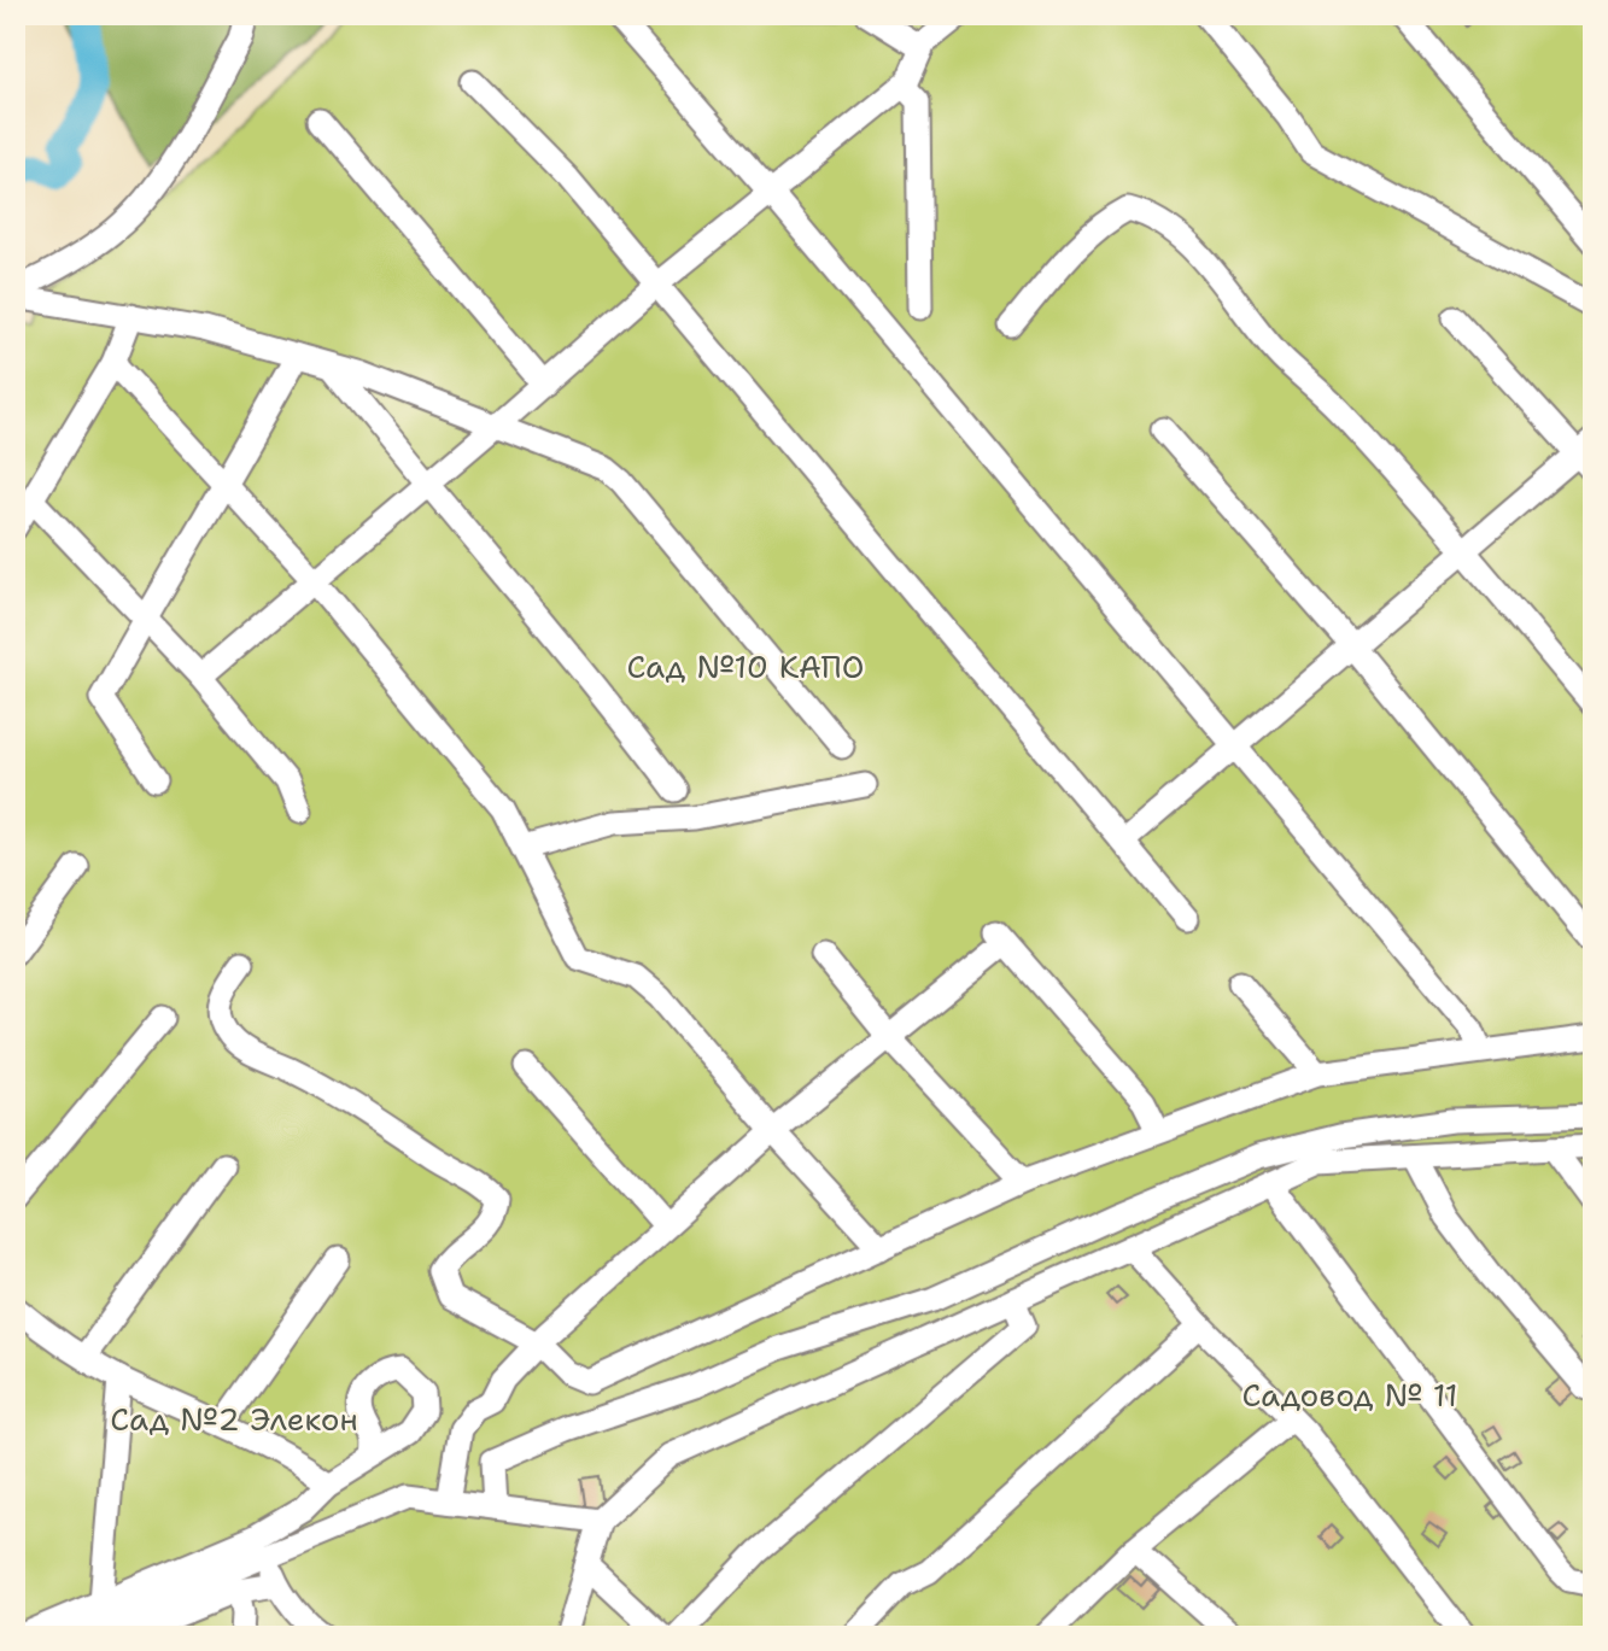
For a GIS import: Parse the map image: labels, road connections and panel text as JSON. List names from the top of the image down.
{
  "parks": ["Сад №10 КАПО", "Садовод № 11", "Сад №2 Элекон"]
}
